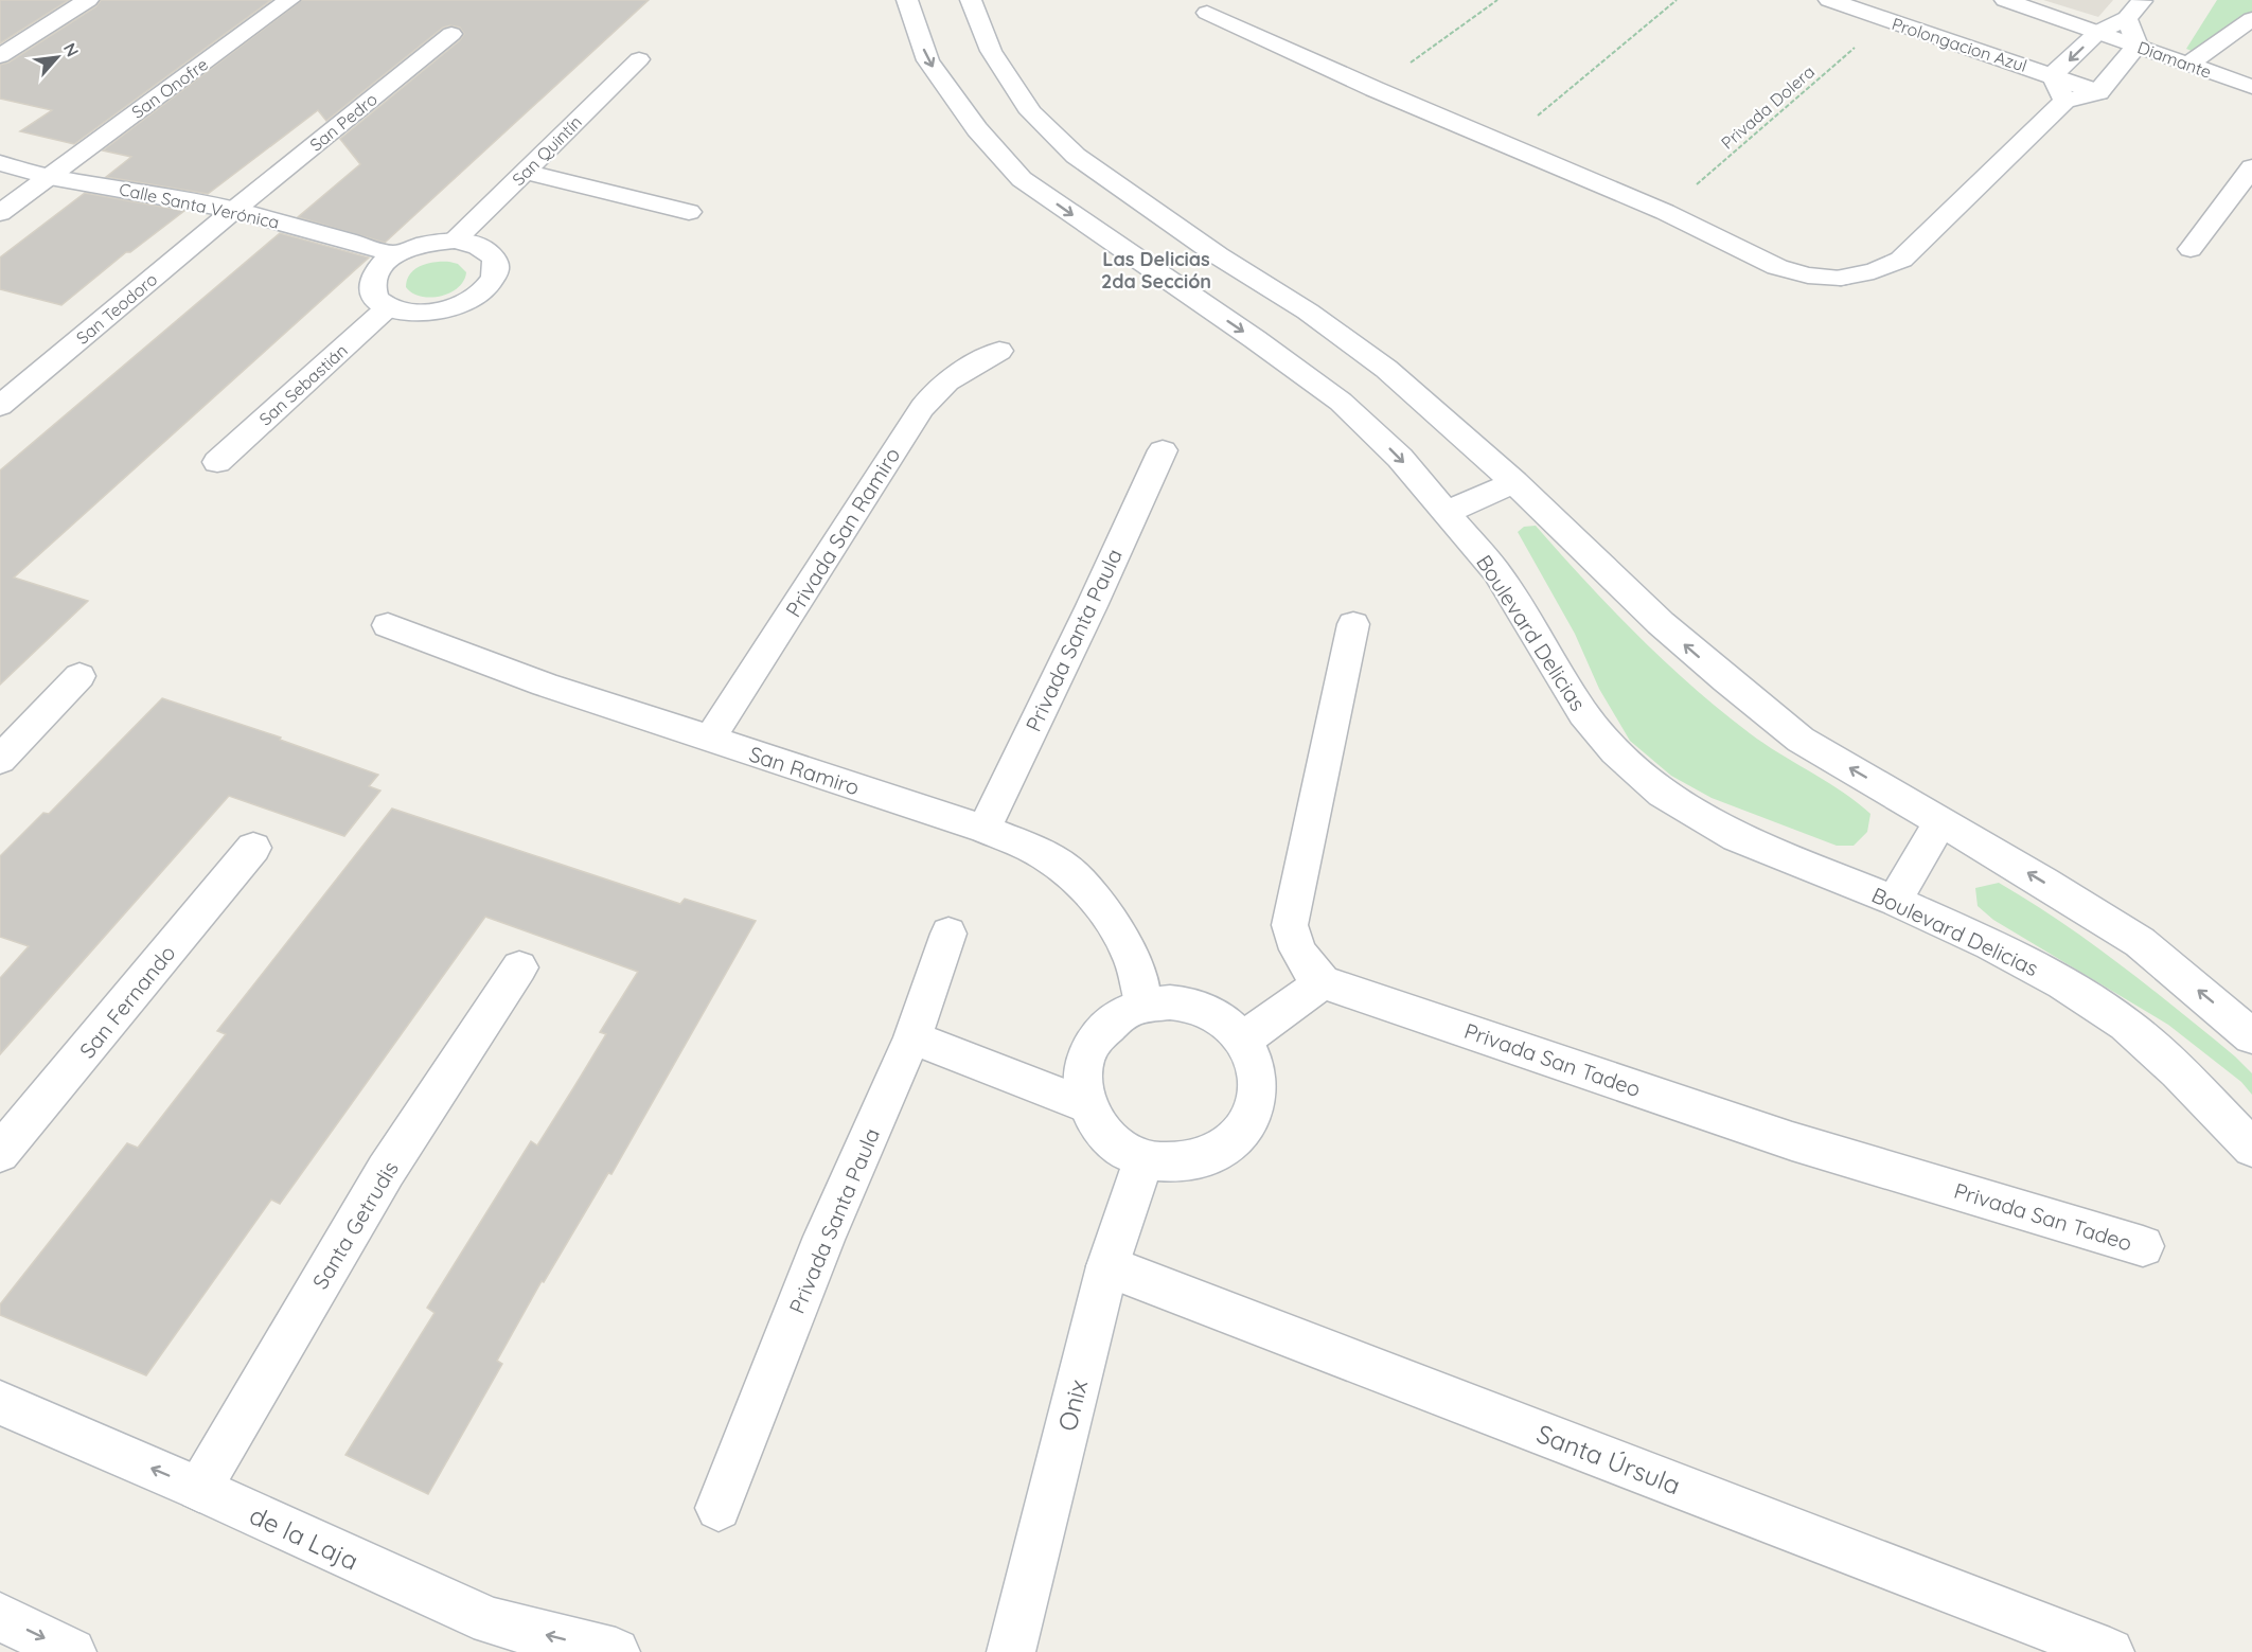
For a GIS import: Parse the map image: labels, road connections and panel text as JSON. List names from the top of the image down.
{
  "streets": {
    "street": [
      "Prolongacion Azul",
      "Diamante",
      "San Onofre",
      "San Pedro",
      "San Quintín",
      "Calle Santa Verónica",
      "San Teodoro",
      "San Sebastián",
      "Privada San Ramiro",
      "Boulevard Delicias",
      "Privada Santa Paula",
      "San Ramiro",
      "San Fernando",
      "Privada San Tadeo",
      "Santa Getrudis",
      "Onix",
      "Santa Úrsula",
      "de la Laja"
    ],
    "path": ["Privada Dolera"]
  },
  "crossings": [
    ["Prolongacion Azul", "Privada Dolera"],
    ["San Onofre", "Calle Santa Verónica"],
    ["San Pedro", "Calle Santa Verónica"],
    ["San Pedro", "San Teodoro"],
    ["San Quintín", "Calle Santa Verónica"],
    ["San Quintín", "San Sebastián"],
    ["Calle Santa Verónica", "San Teodoro"],
    ["Calle Santa Verónica", "San Sebastián"],
    ["Privada San Ramiro", "San Ramiro"],
    ["Privada Santa Paula", "San Ramiro"],
    ["San Ramiro", "Onix"],
    ["Santa Getrudis", "de la Laja"],
    ["Onix", "Santa Úrsula"]
  ],
  "one_way": ["de la Laja"],
  "districts": ["Las Delicias 2da Sección"],
  "north": "top right"
}
